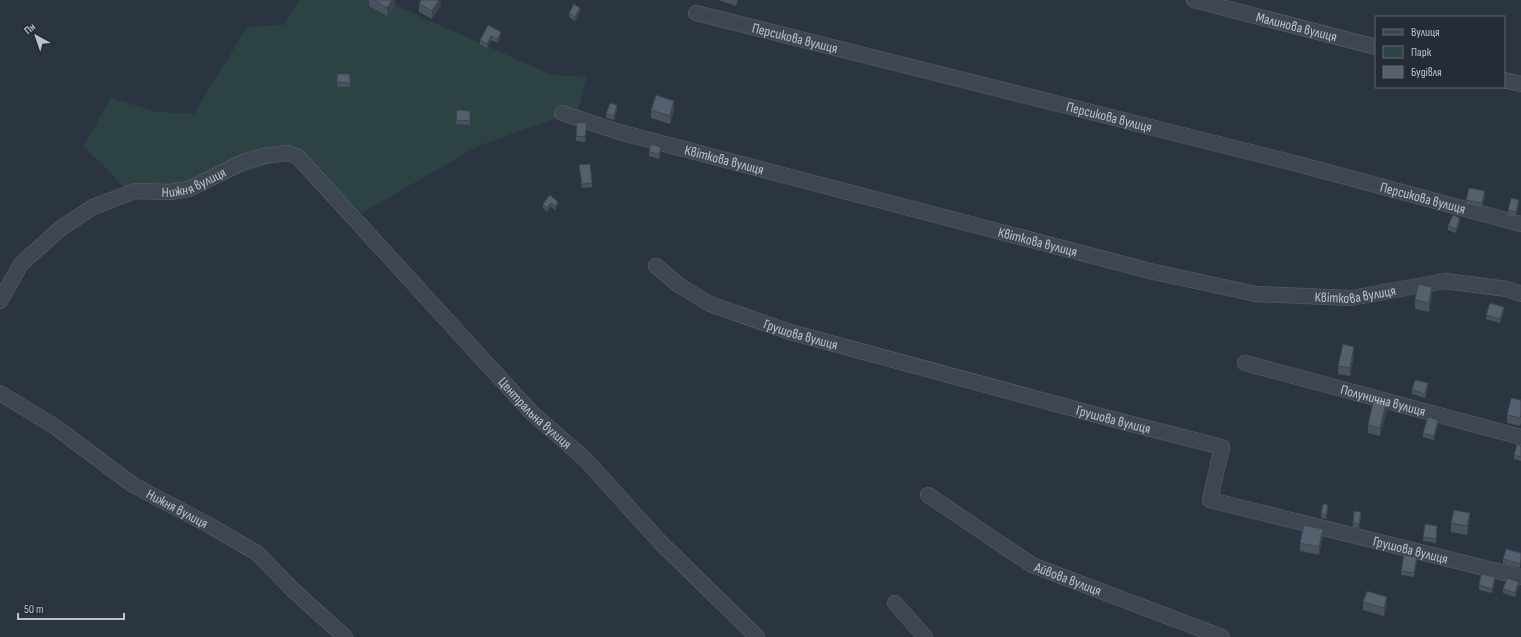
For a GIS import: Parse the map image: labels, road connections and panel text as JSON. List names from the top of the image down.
{
  "streets": {
    "street": [
      "Малинова вулиця",
      "Персикова вулиця",
      "Квіткова вулиця",
      "Нижня вулиця",
      "Грушова вулиця",
      "Полунична вулиця",
      "Центральна вулиця",
      "Айвова вулиця"
    ]
  },
  "crossings": [
    ["Нижня вулиця", "Центральна вулиця"]
  ],
  "legend": ["Вулиця", "Парк", "Будівля"],
  "scale_bar": "50 m",
  "north": "top left"
}
